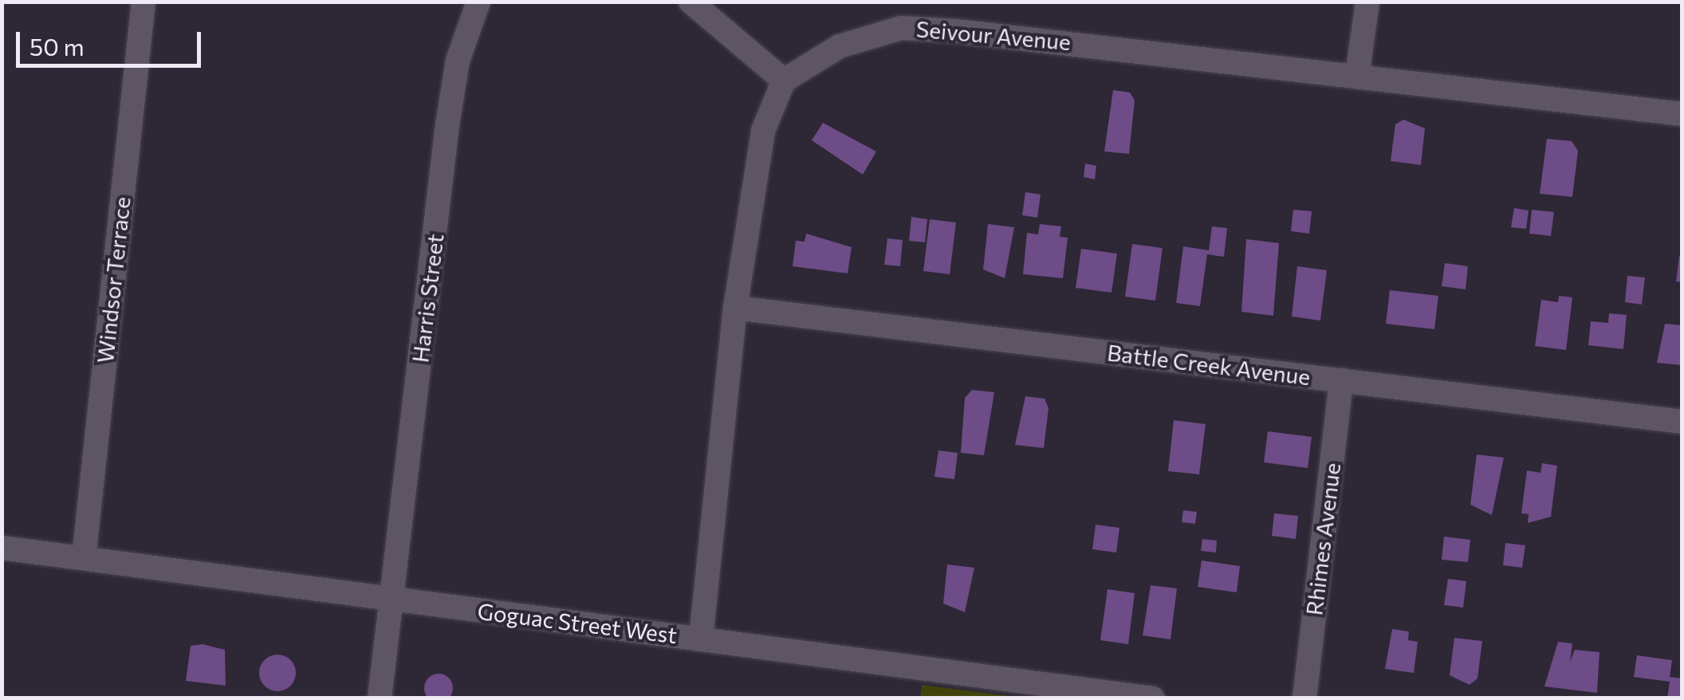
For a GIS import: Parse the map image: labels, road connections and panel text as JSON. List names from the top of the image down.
{
  "streets": {
    "street": [
      "Seivour Avenue",
      "Windsor Terrace",
      "Harris Street",
      "Battle Creek Avenue",
      "Rhimes Avenue",
      "Goguac Street West"
    ]
  },
  "crossings": [
    ["Windsor Terrace", "Goguac Street West"],
    ["Harris Street", "Goguac Street West"],
    ["Battle Creek Avenue", "Rhimes Avenue"]
  ],
  "scale_bar": "50 m"
}
